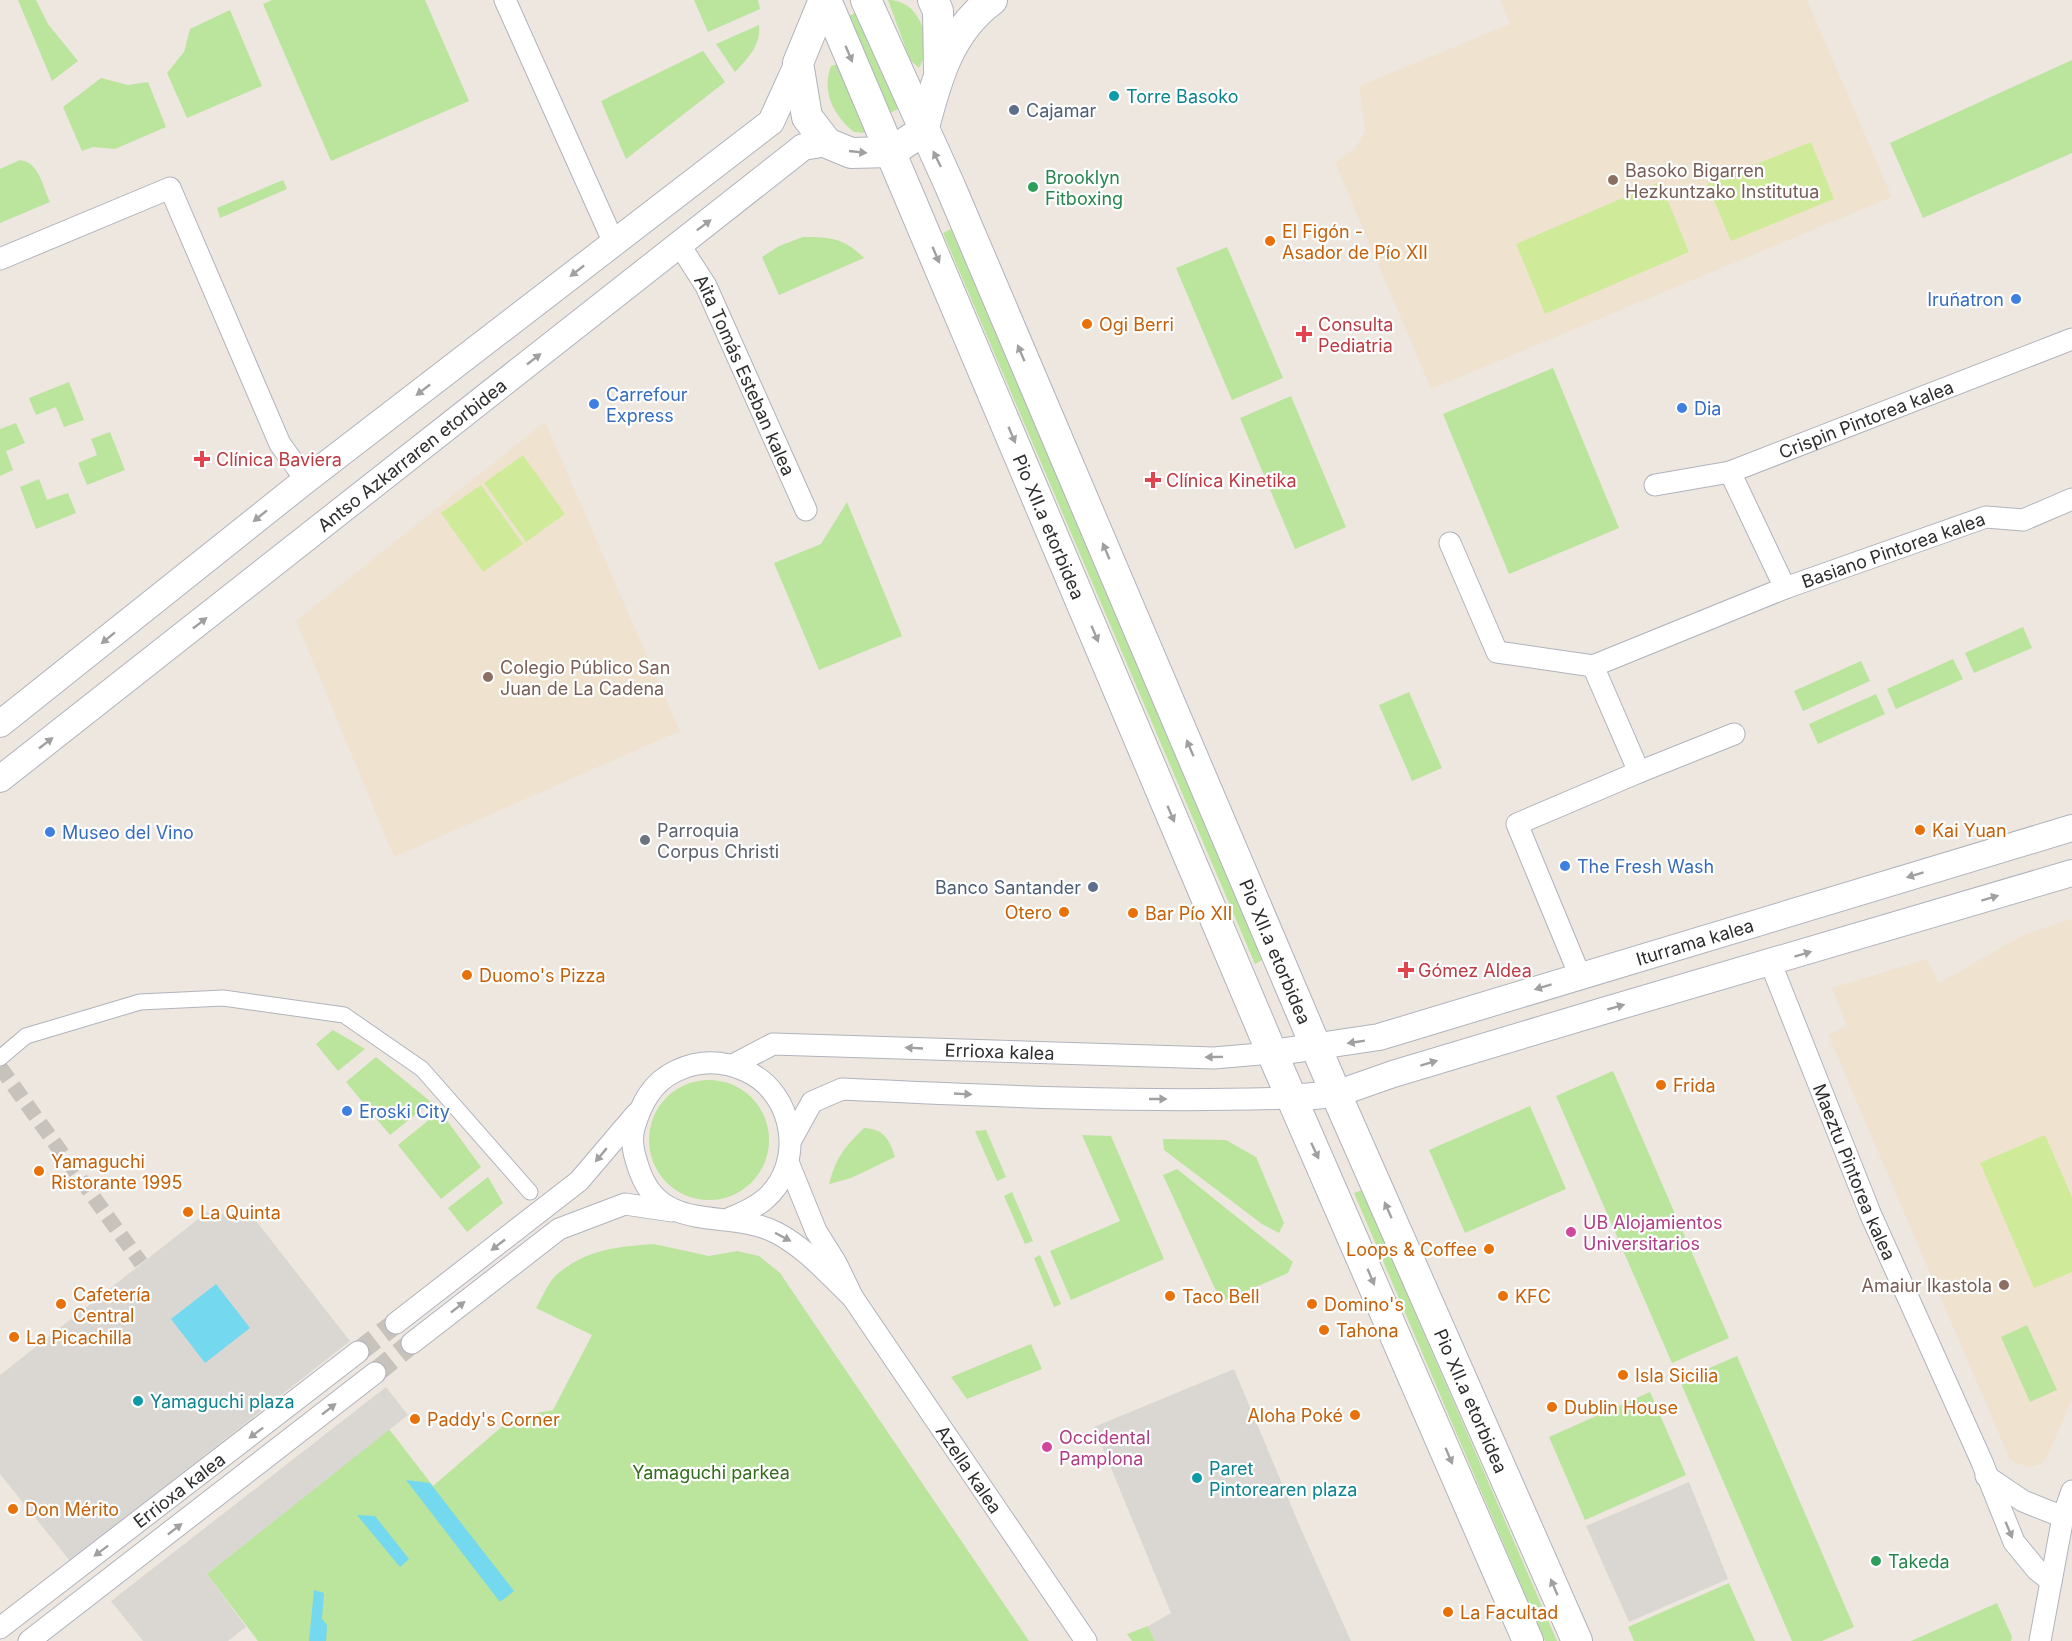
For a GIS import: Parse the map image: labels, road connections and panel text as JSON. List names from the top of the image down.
{
  "streets": {
    "main road": ["Pio XII.a etorbidea"],
    "street": [
      "Aita Tomás Esteban kalea",
      "Crispin Pintorea kalea",
      "Antso Azkarraren etorbidea",
      "Basiano Pintorea kalea",
      "Iturrama kalea",
      "Errioxa kalea",
      "Maeztu Pintorea kalea",
      "Azella kalea"
    ]
  },
  "crossings": [
    ["Aita Tomás Esteban kalea", "Antso Azkarraren etorbidea"],
    ["Crispin Pintorea kalea", "Basiano Pintorea kalea"],
    ["Pio XII.a etorbidea", "Iturrama kalea"],
    ["Pio XII.a etorbidea", "Errioxa kalea"],
    ["Errioxa kalea", "Azella kalea"]
  ],
  "parks": ["Yamaguchi parkea"],
  "places": {
    "other": [
      "Torre Basoko",
      "Cajamar",
      "Basoko Bigarren Hezkuntzako Institutua",
      "Brooklyn Fitboxing",
      "El Figón - Asador de Pío XII",
      "Iruñatron",
      "Ogi Berri",
      "Carrefour Express",
      "Dia",
      "Colegio Público San Juan de La Cadena",
      "Kai Yuan",
      "Museo del Vino",
      "Parroquia Corpus Christi",
      "The Fresh Wash",
      "Banco Santander",
      "Otero",
      "Bar Pío XII",
      "Duomo's Pizza",
      "Frida",
      "Eroski City",
      "Yamaguchi Ristorante 1995",
      "La Quinta",
      "UB Alojamientos Universitarios",
      "Loops & Coffee",
      "Amaiur Ikastola",
      "Taco Bell",
      "KFC",
      "Cafetería Central",
      "Domino's",
      "Tahona",
      "La Picachilla",
      "Isla Sicilia",
      "Yamaguchi plaza",
      "Dublin House",
      "Aloha Poké",
      "Paddy's Corner",
      "Occidental Pamplona",
      "Paret Pintorearen plaza",
      "Don Mérito",
      "Takeda",
      "La Facultad"
    ],
    "health": [
      "Consulta Pediatria",
      "Clínica Baviera",
      "Clínica Kinetika",
      "Gómez Aldea"
    ]
  }
}
